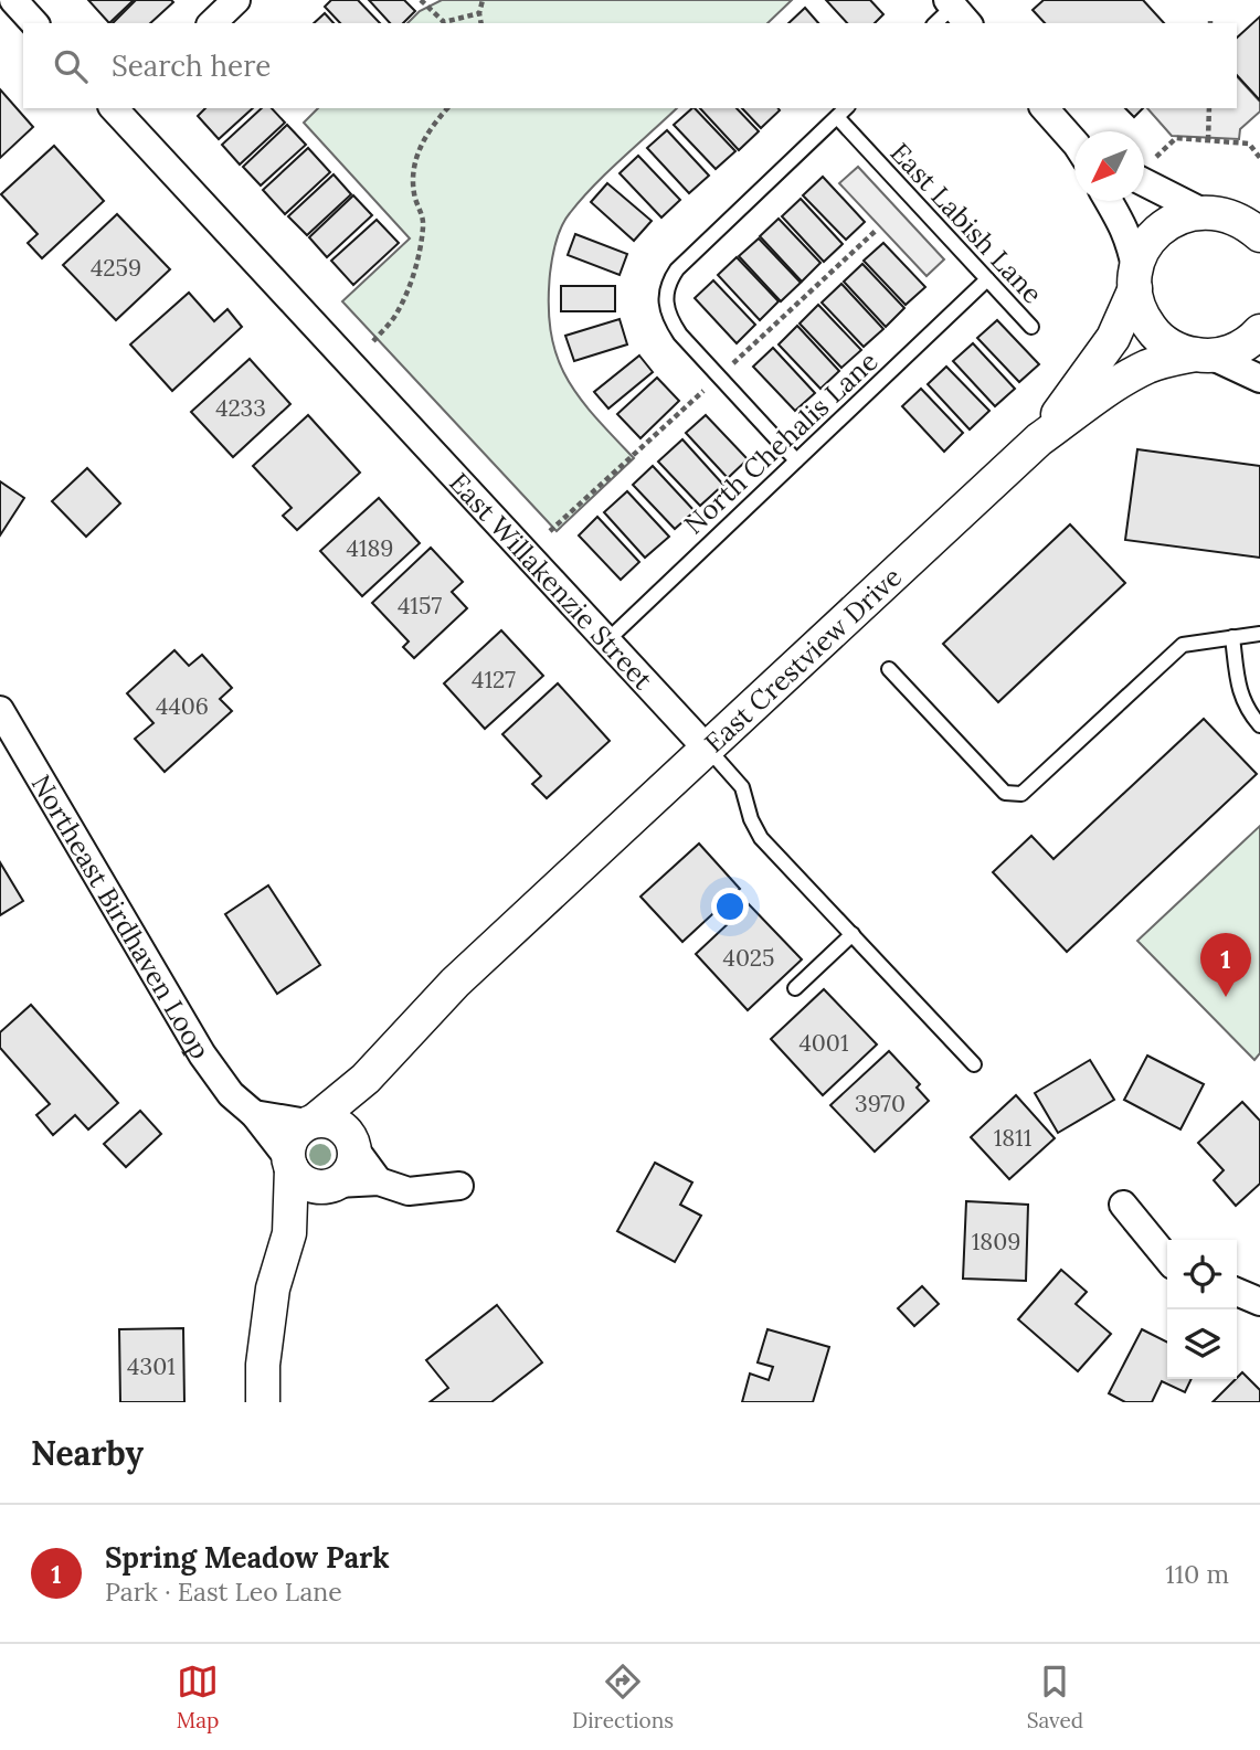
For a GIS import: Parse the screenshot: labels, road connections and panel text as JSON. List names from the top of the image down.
{
  "streets": {
    "street": ["East Willakenzie Street", "East Crestview Drive", "Northeast Birdhaven Loop"],
    "lane": ["East Labish Lane", "North Chehalis Lane"]
  },
  "crossings": [
    ["East Labish Lane", "North Chehalis Lane"],
    ["North Chehalis Lane", "East Willakenzie Street"],
    ["East Willakenzie Street", "East Crestview Drive"],
    ["East Crestview Drive", "Northeast Birdhaven Loop"]
  ],
  "house_numbers": [
    "4259",
    "4233",
    "4189",
    "4157",
    "4127",
    "4406",
    "4025",
    "4001",
    "3970",
    "1811",
    "1809",
    "4301"
  ],
  "north": "bottom left",
  "page": {
    "search": "Search here",
    "pins": "1",
    "heading": "Nearby",
    "list": [
      {
        "mark": "1",
        "name": "Spring Meadow Park",
        "note": "Park · East Leo Lane",
        "value": "110 m"
      }
    ],
    "nav": ["Map", "Directions", "Saved"]
  }
}
